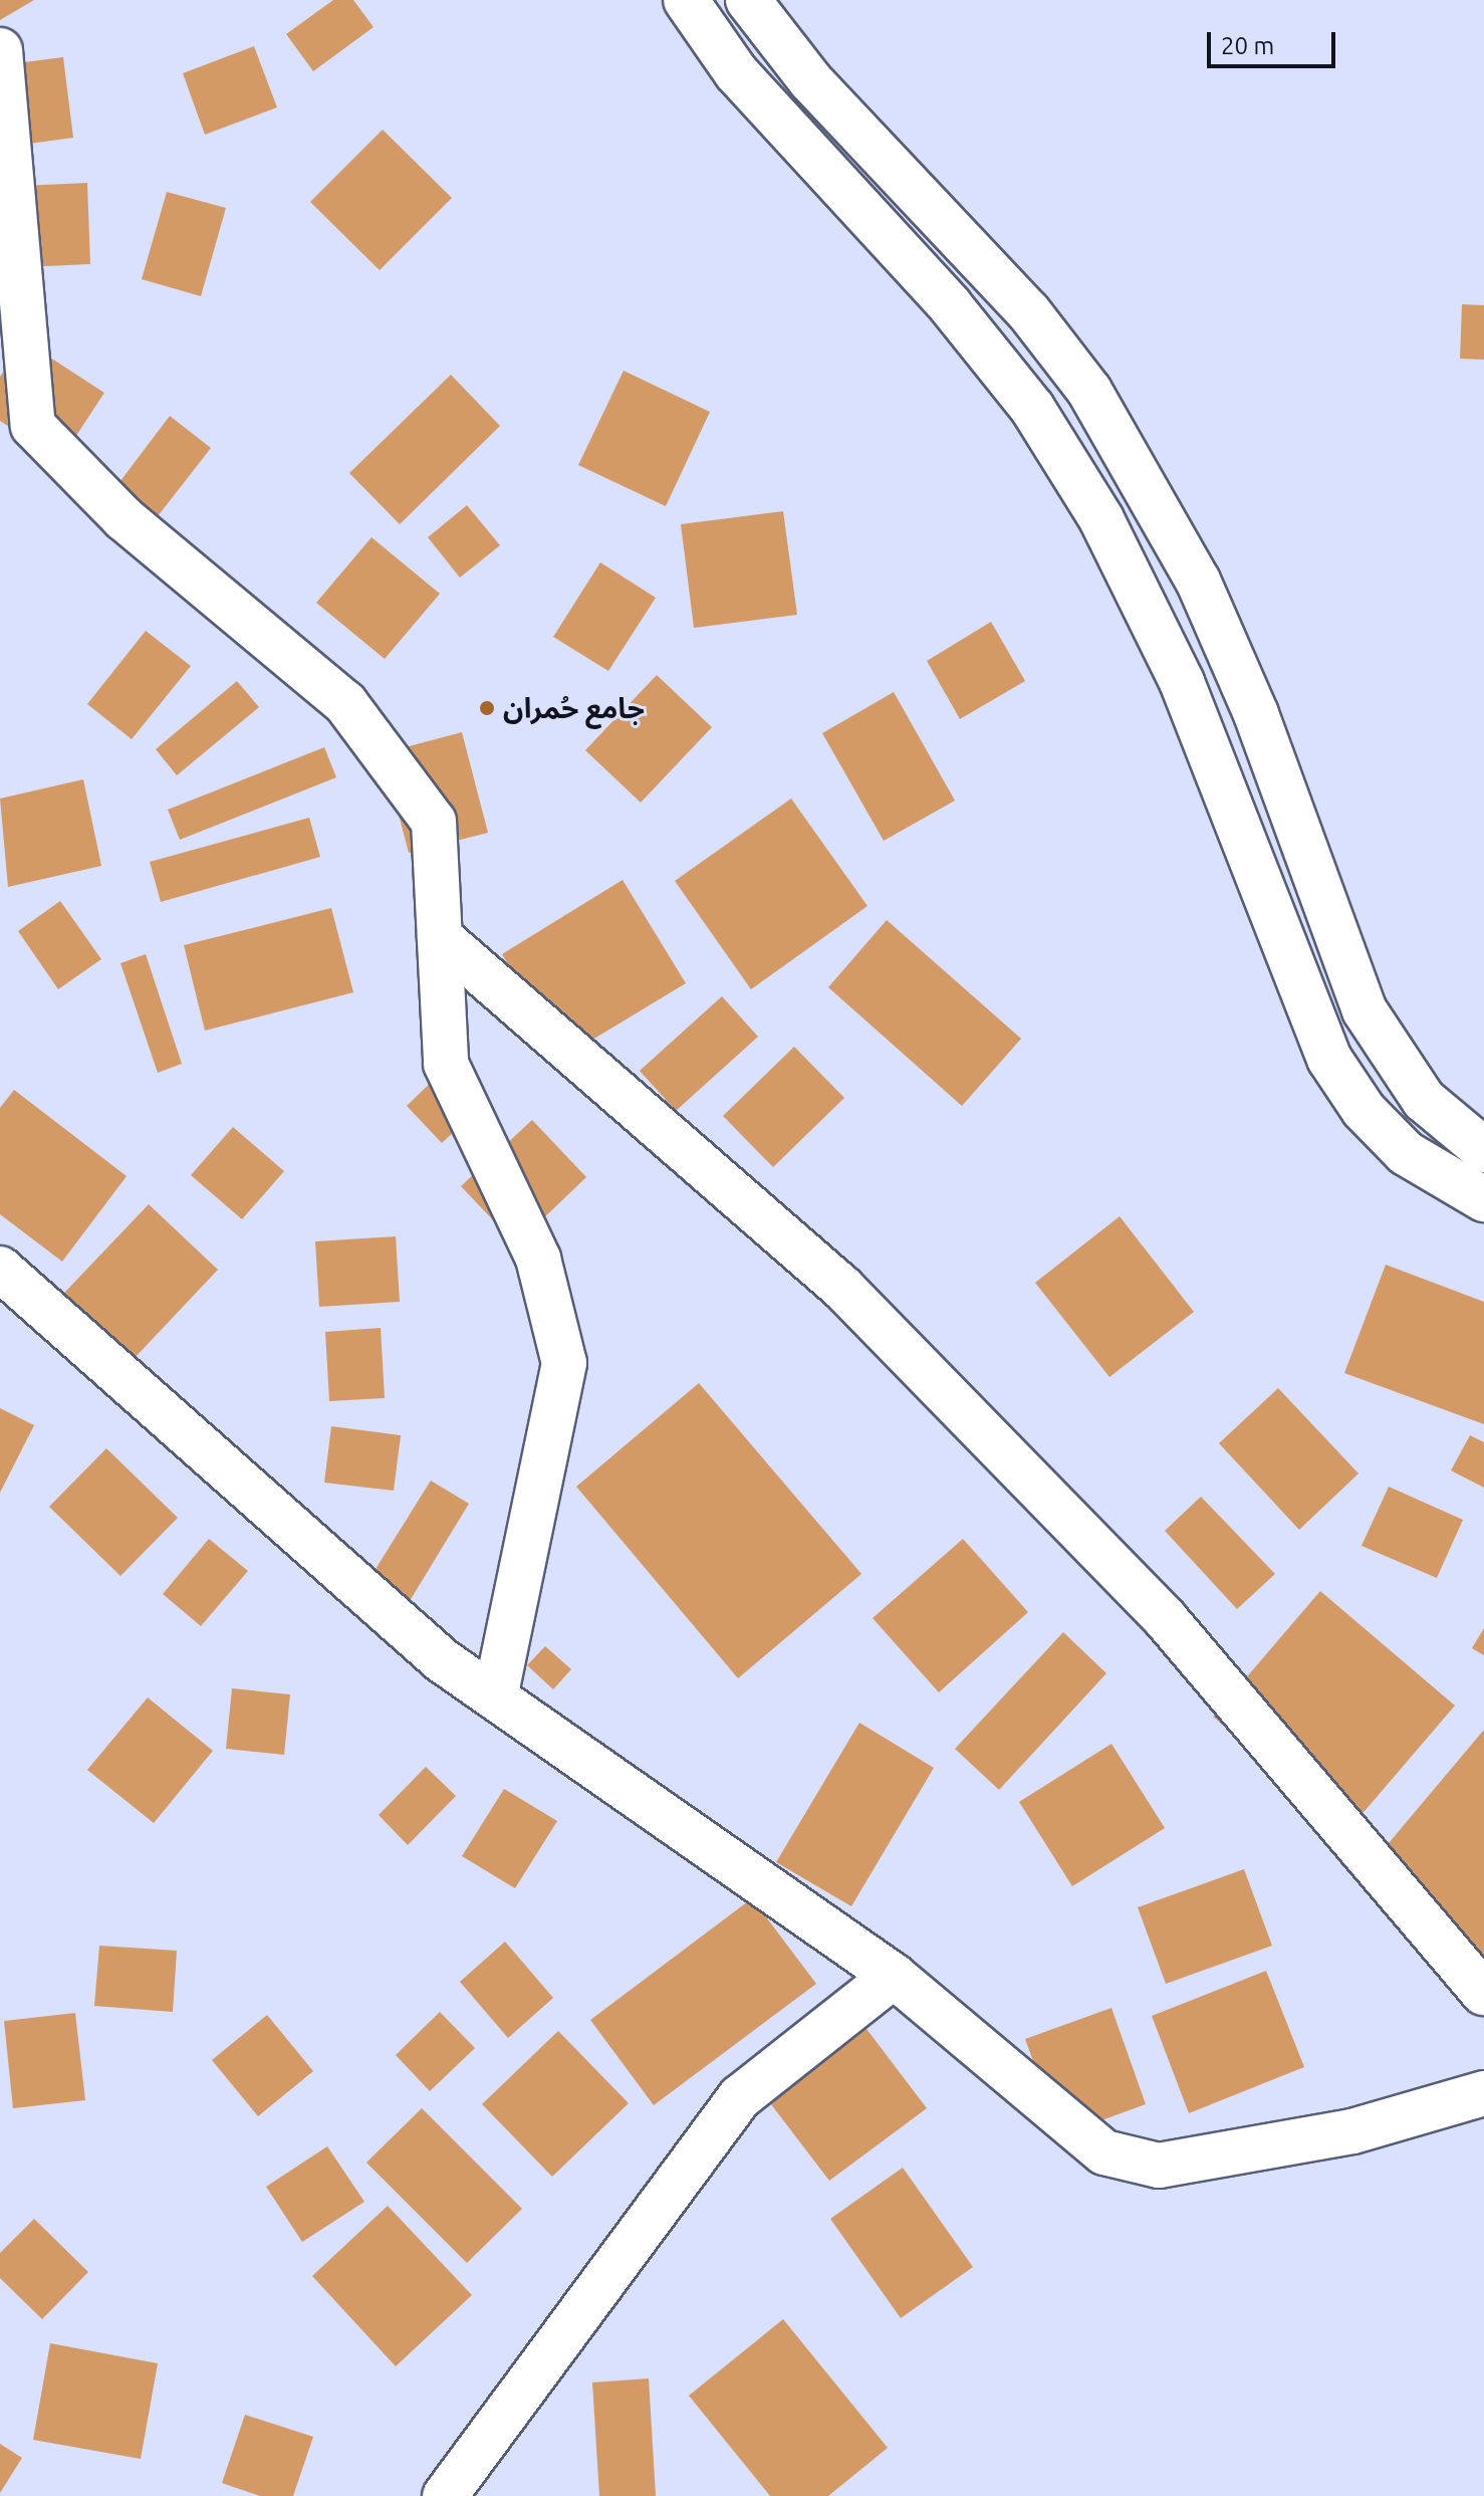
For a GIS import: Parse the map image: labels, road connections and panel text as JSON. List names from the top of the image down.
{
  "places": ["جامع حُمران"],
  "scale_bar": "20 m"
}
